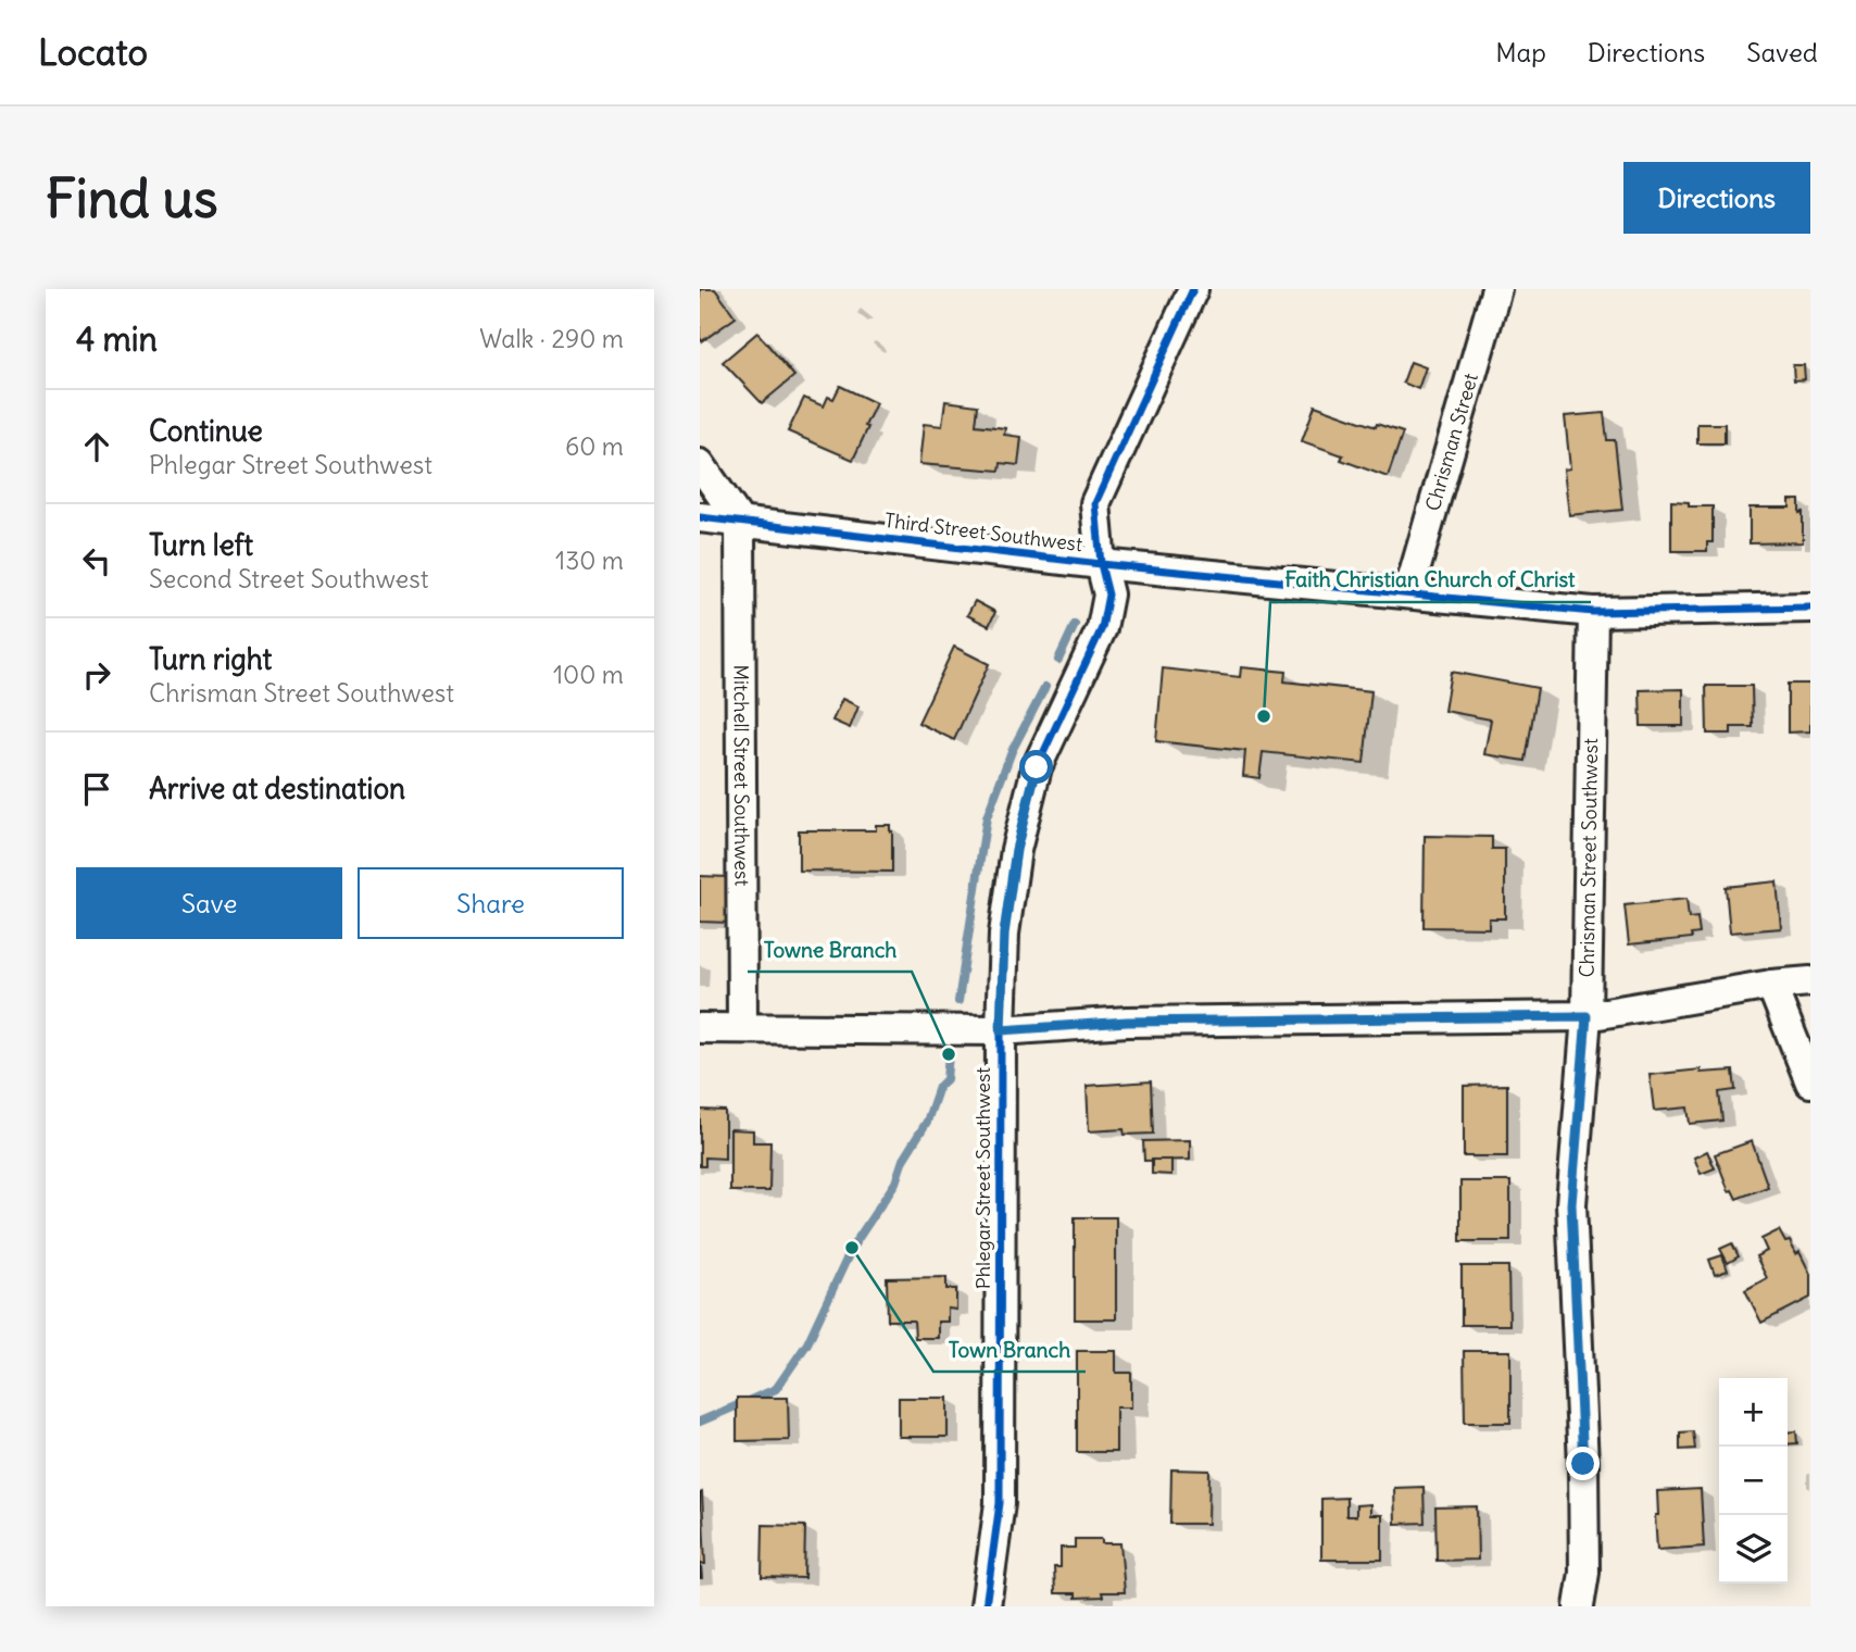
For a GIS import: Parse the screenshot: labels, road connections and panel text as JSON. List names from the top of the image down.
{
  "streets": {
    "street": [
      "Chrisman Street",
      "Third Street Southwest",
      "Mitchell Street Southwest",
      "Chrisman Street Southwest",
      "Phlegar Street Southwest"
    ]
  },
  "crossings": [
    ["Chrisman Street", "Third Street Southwest"],
    ["Third Street Southwest", "Mitchell Street Southwest"],
    ["Third Street Southwest", "Chrisman Street Southwest"],
    ["Third Street Southwest", "Phlegar Street Southwest"]
  ],
  "places": ["Faith Christian Church of Christ", "Towne Branch", "Town Branch"],
  "page": {
    "header": "Locato",
    "nav": ["Map", "Directions", "Saved"],
    "buttons": [
      "Directions",
      ["Save", "Share"]
    ],
    "title": "Find us",
    "heading": ["4 min", "Walk · 290 m"],
    "list": [
      ["Continue", "Phlegar Street Southwest", "60 m"],
      ["Turn left", "Second Street Southwest", "130 m"],
      ["Turn right", "Chrisman Street Southwest", "100 m"],
      "Arrive at destination"
    ],
    "map_buttons": ["+", "−"]
  }
}
